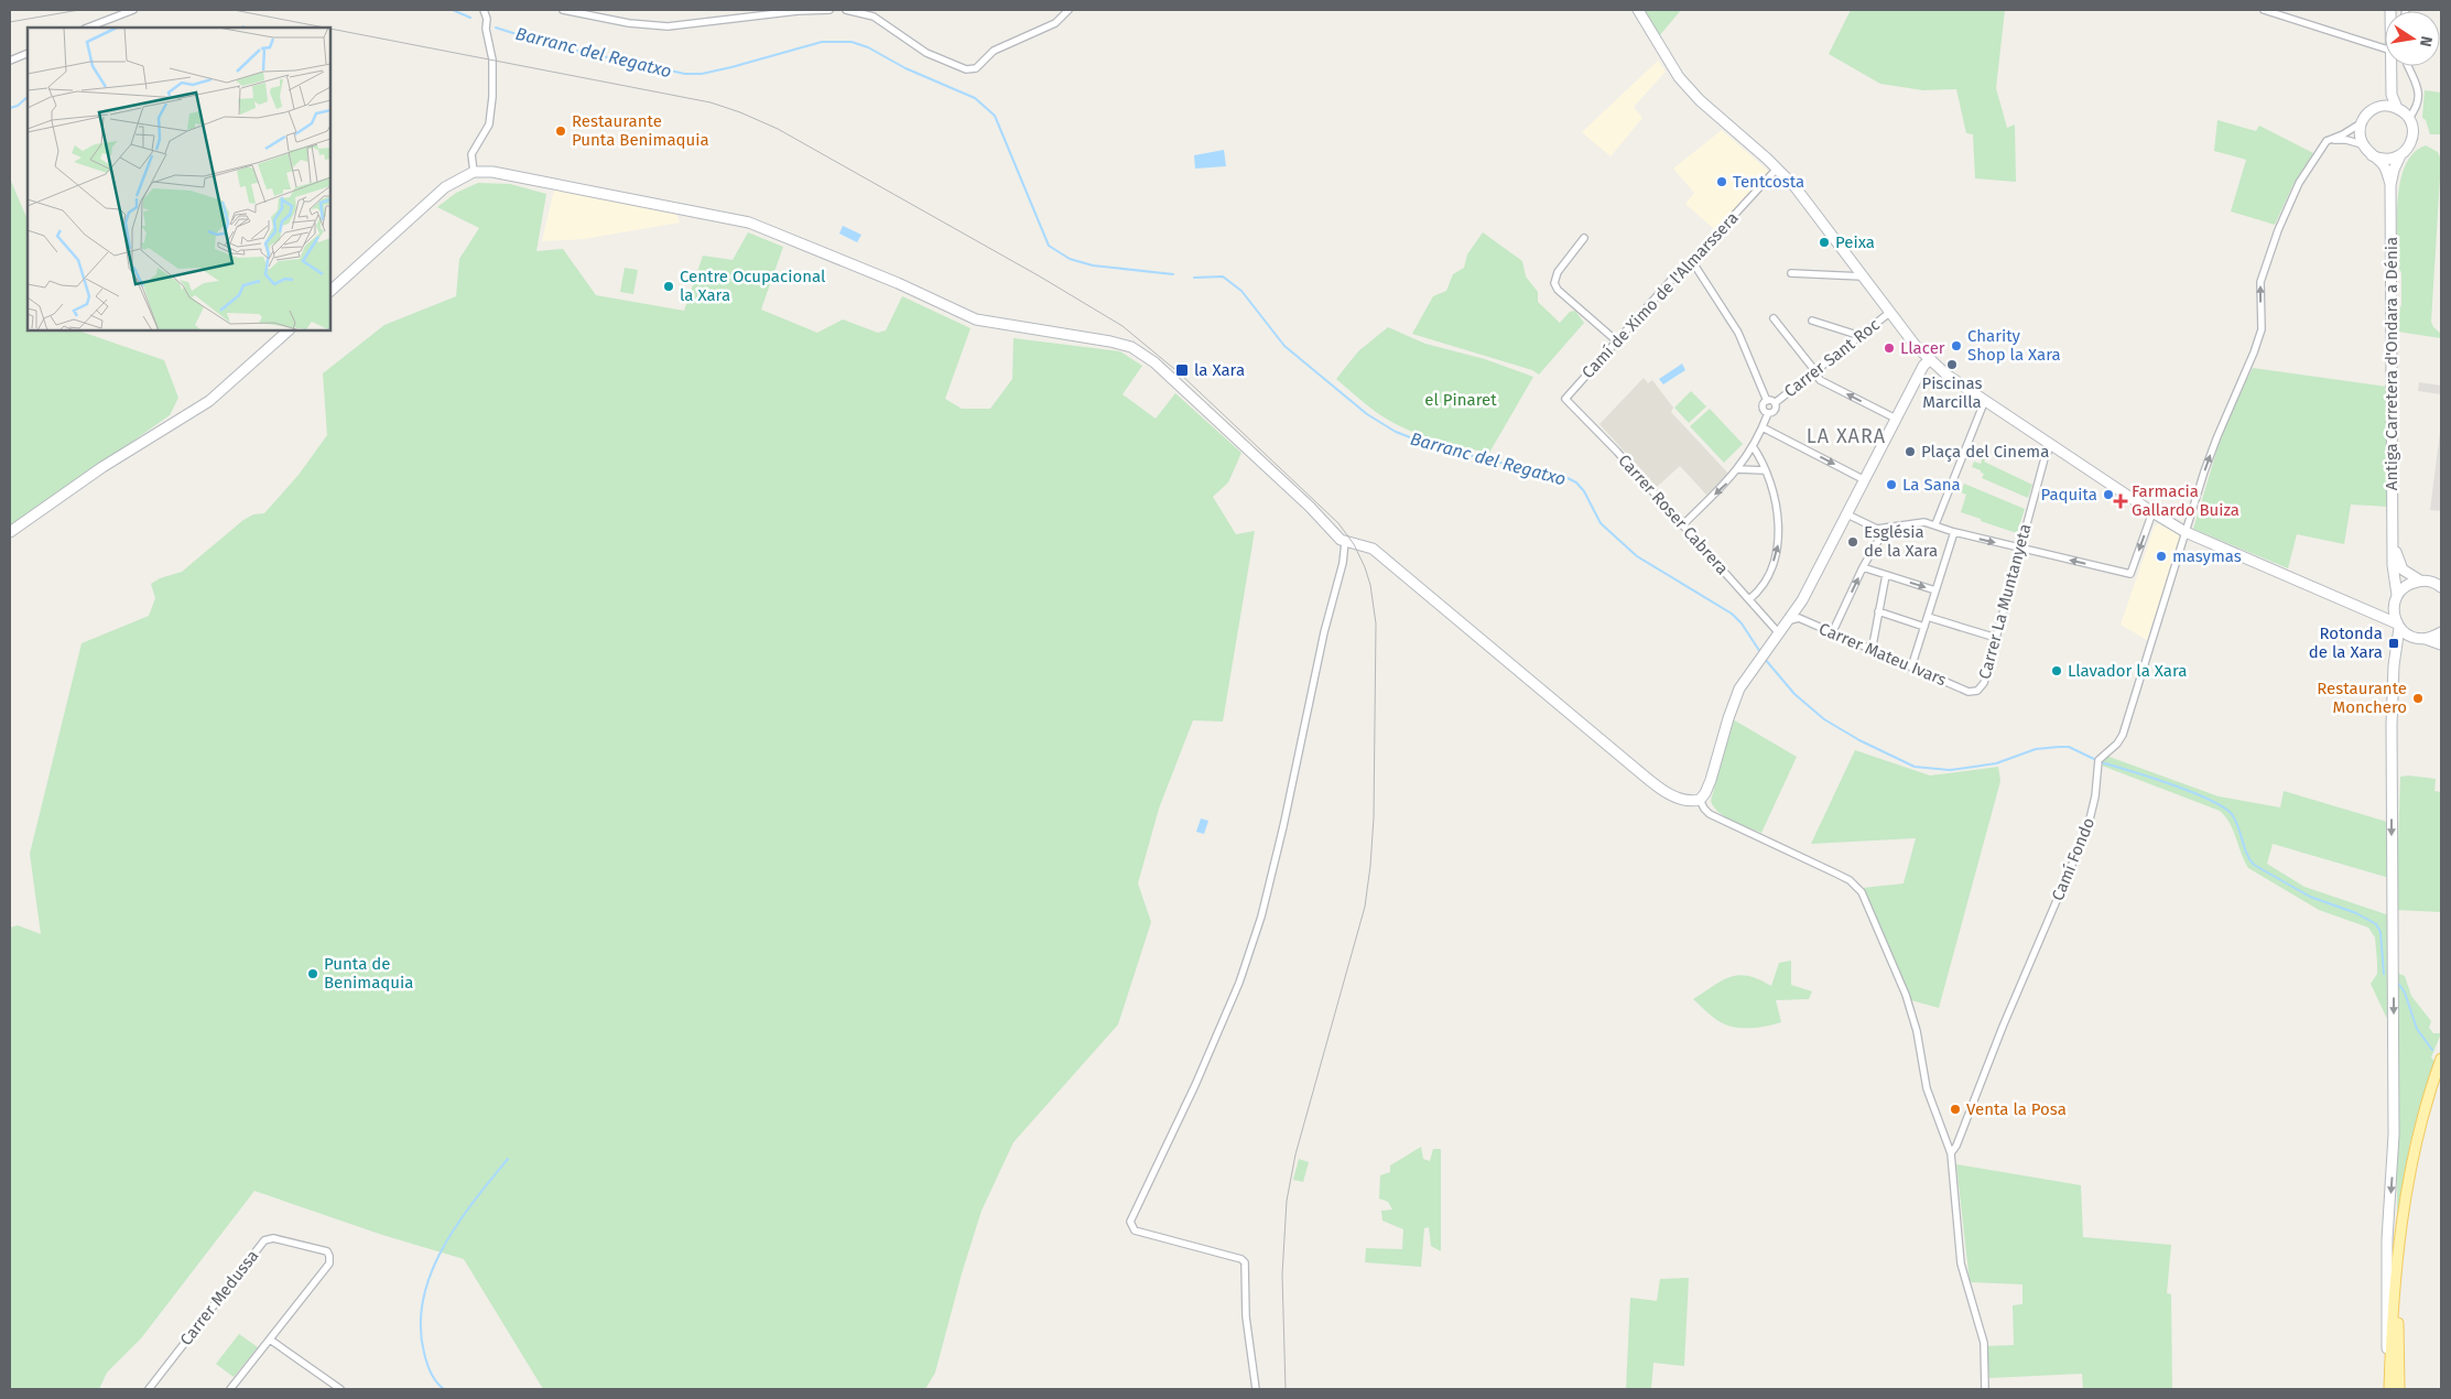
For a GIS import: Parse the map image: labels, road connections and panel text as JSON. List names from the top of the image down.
{
  "streets": {
    "main road": ["Antiga Carretera d'Ondara a Dénia"],
    "street": [
      "Camí de Ximo de l'Almarssera",
      "Carrer Sant Roc",
      "Carrer Roser Cabrera",
      "Carrer La Muntanyeta",
      "Carrer Mateu Ivars",
      "Camí Fondo",
      "Carrer Medussa"
    ]
  },
  "crossings": [
    ["Camí de Ximo de l'Almarssera", "Carrer Roser Cabrera"],
    ["Carrer La Muntanyeta", "Carrer Mateu Ivars"]
  ],
  "one_way": ["Camí Fondo"],
  "districts": ["LA XARA"],
  "water": ["Barranc del Regatxo"],
  "parks": ["el Pinaret"],
  "places": {
    "other": [
      "Restaurante Punta Benimaquia",
      "Tentcosta",
      "Peixa",
      "Centre Ocupacional la Xara",
      "Charity Shop la Xara",
      "Llacer",
      "Piscinas Marcilla",
      "Plaça del Cinema",
      "La Sana",
      "Paquita",
      "Església de la Xara",
      "masymas",
      "Llavador la Xara",
      "Restaurante Monchero",
      "Punta de Benimaquia",
      "Venta la Posa"
    ],
    "transit": ["la Xara", "Rotonda de la Xara"],
    "health": ["Farmacia Gallardo Buiza"]
  },
  "north": "right"
}
